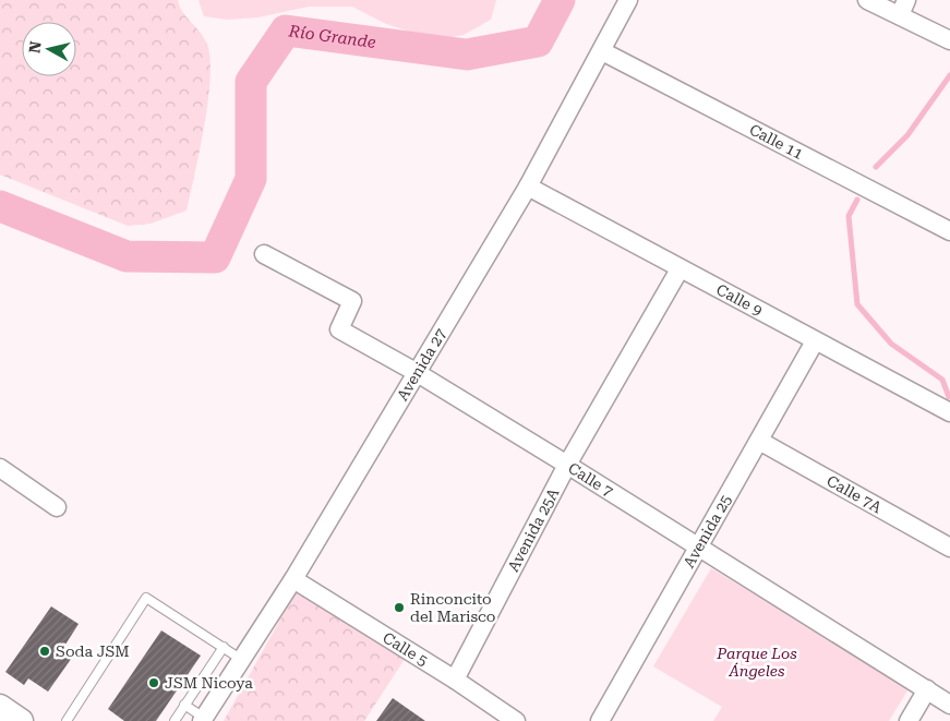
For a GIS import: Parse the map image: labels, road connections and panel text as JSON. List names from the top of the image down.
{
  "streets": {
    "street": [
      "Calle 11",
      "Calle 9",
      "Avenida 27",
      "Calle 7",
      "Calle 7A",
      "Avenida 25A",
      "Avenida 25",
      "Calle 5"
    ]
  },
  "crossings": [
    ["Calle 11", "Avenida 27"],
    ["Calle 9", "Avenida 27"],
    ["Calle 9", "Avenida 25A"],
    ["Calle 9", "Avenida 25"],
    ["Avenida 27", "Calle 7"],
    ["Avenida 27", "Calle 5"],
    ["Calle 7", "Avenida 25A"],
    ["Calle 7", "Avenida 25"],
    ["Calle 7A", "Avenida 25"],
    ["Avenida 25A", "Calle 5"]
  ],
  "water": ["Río Grande"],
  "parks": ["Parque Los Ángeles"],
  "places": ["Rinconcito del Marisco", "Soda JSM", "JSM Nicoya"],
  "north": "left"
}
